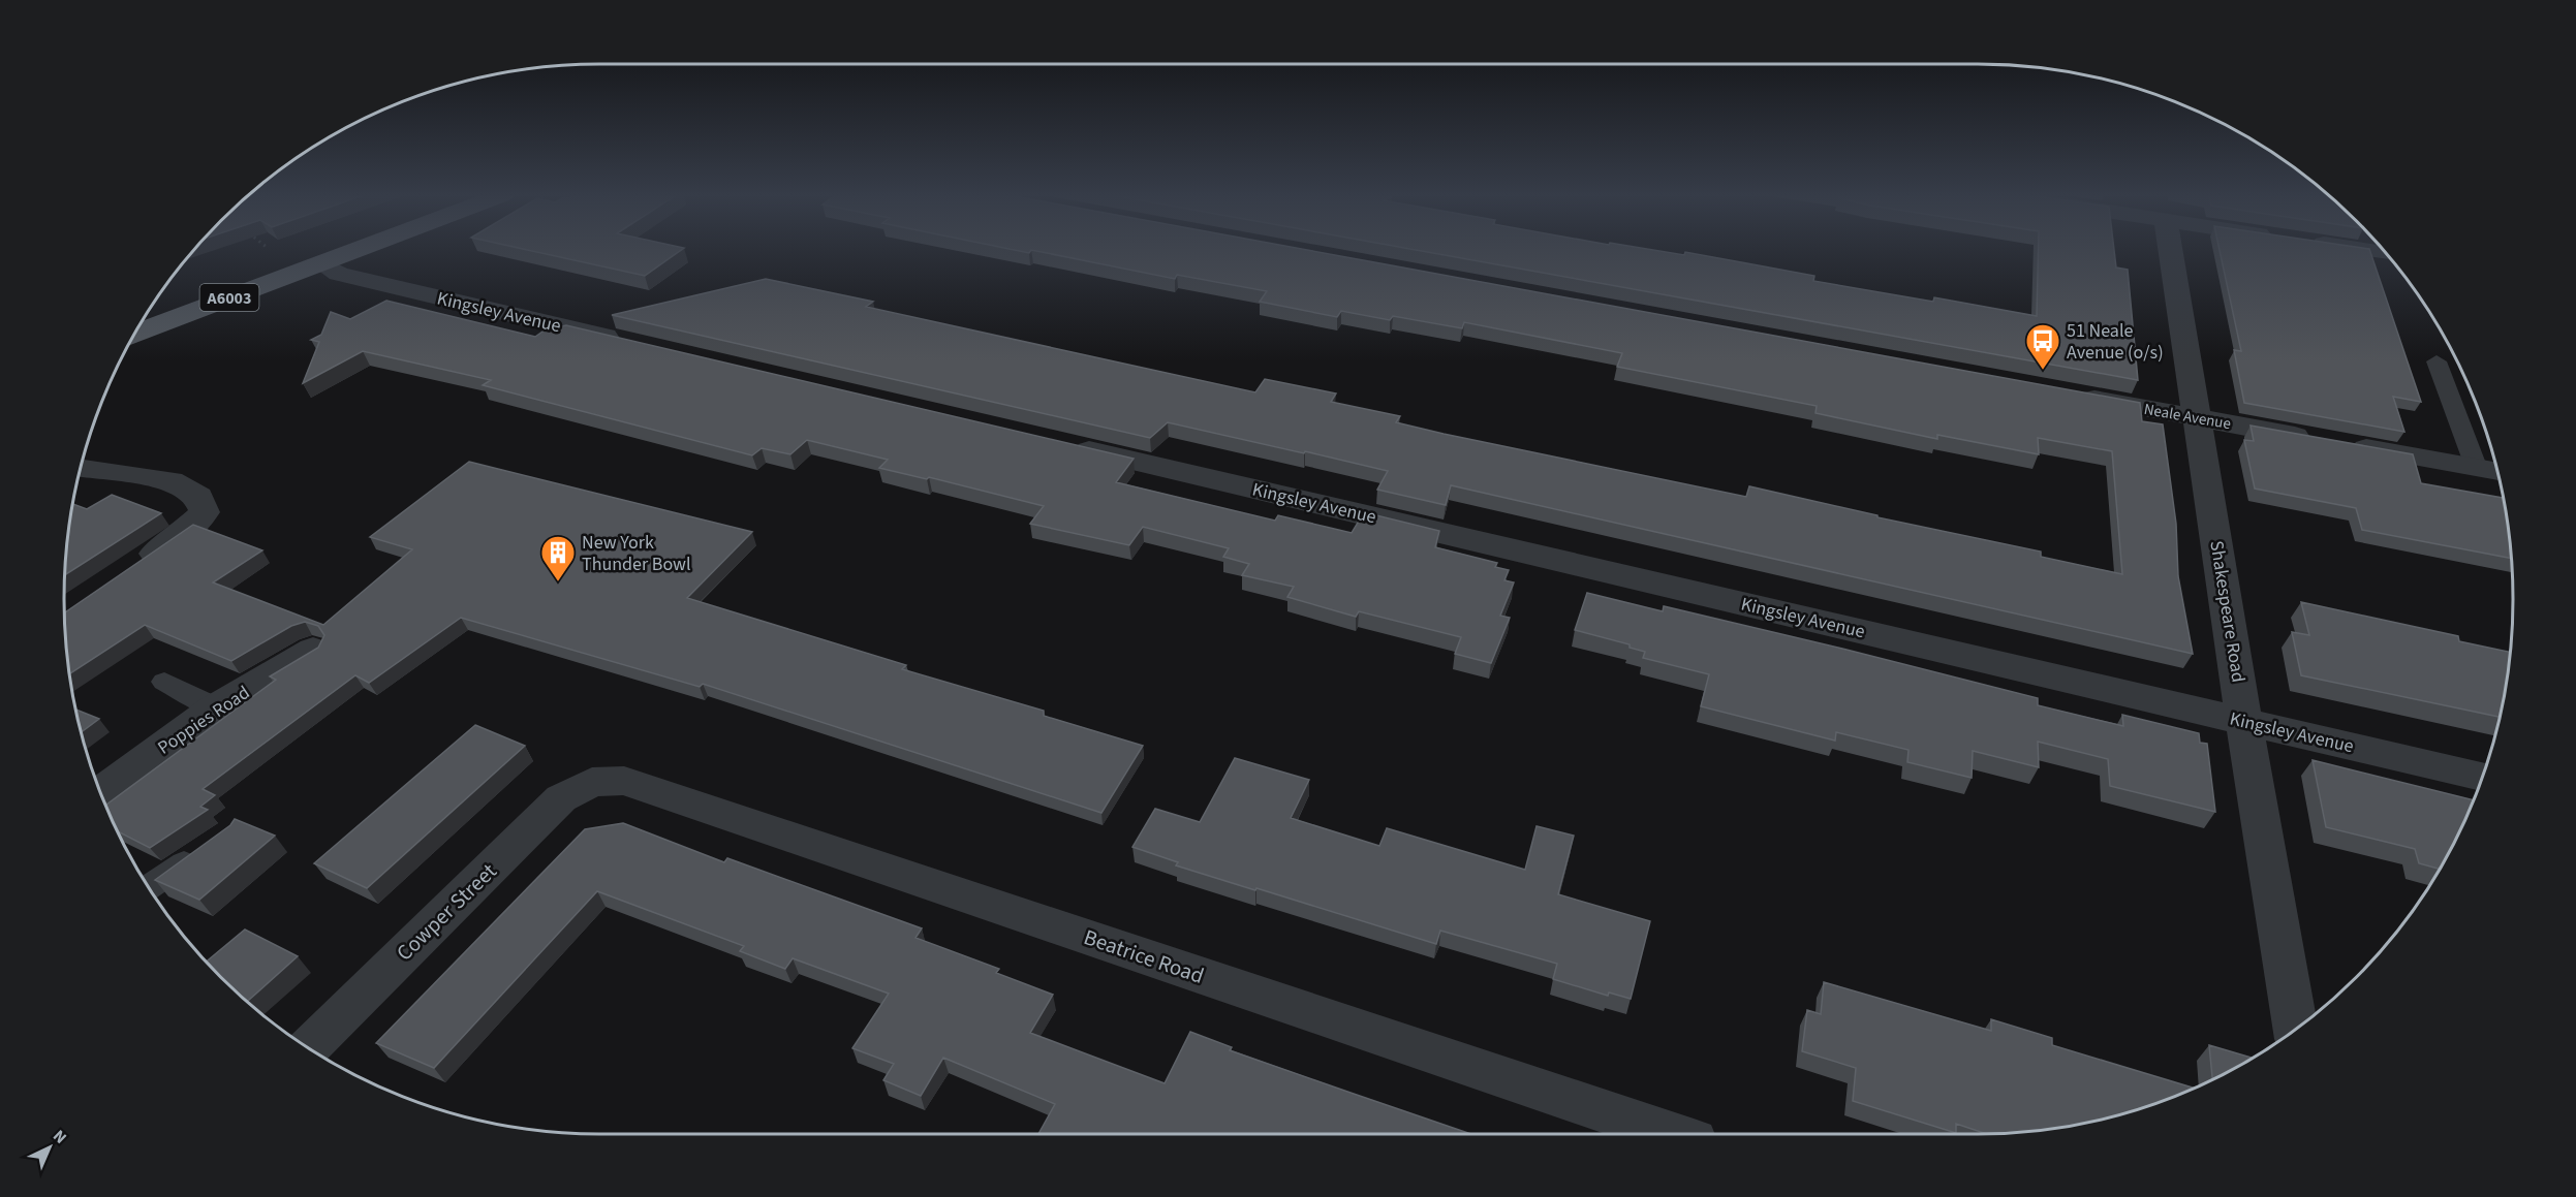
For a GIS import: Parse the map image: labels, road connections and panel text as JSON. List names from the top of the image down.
{
  "streets": {
    "main road": ["A6003"],
    "street": [
      "Kingsley Avenue",
      "Neale Avenue",
      "Shakespeare Road",
      "Poppies Road",
      "Cowper Street",
      "Beatrice Road"
    ]
  },
  "crossings": [
    ["A6003", "Kingsley Avenue"],
    ["Kingsley Avenue", "Shakespeare Road"],
    ["Neale Avenue", "Shakespeare Road"],
    ["Cowper Street", "Beatrice Road"]
  ],
  "places": {
    "bus stop": ["51 Neale Avenue (o/s)"],
    "building": ["New York Thunder Bowl"]
  },
  "north": "top right"
}
